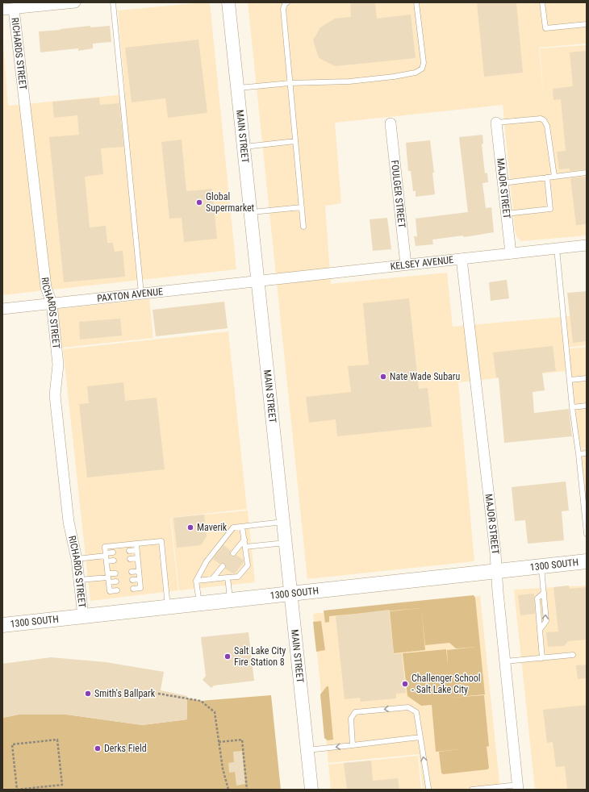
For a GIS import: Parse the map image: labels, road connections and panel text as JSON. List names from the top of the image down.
{
  "streets": {
    "main road": ["1300 SOUTH"],
    "street": [
      "RICHARDS STREET",
      "MAIN STREET",
      "MAJOR STREET",
      "FOULGER STREET",
      "KELSEY AVENUE",
      "PAXTON AVENUE"
    ]
  },
  "crossings": [
    ["RICHARDS STREET", "PAXTON AVENUE"],
    ["RICHARDS STREET", "1300 SOUTH"],
    ["MAIN STREET", "KELSEY AVENUE"],
    ["MAIN STREET", "PAXTON AVENUE"],
    ["MAIN STREET", "1300 SOUTH"],
    ["MAJOR STREET", "KELSEY AVENUE"],
    ["MAJOR STREET", "1300 SOUTH"],
    ["FOULGER STREET", "KELSEY AVENUE"],
    ["KELSEY AVENUE", "PAXTON AVENUE"]
  ],
  "places": [
    "Global Supermarket",
    "Nate Wade Subaru",
    "Maverik",
    "Salt Lake City Fire Station 8",
    "Challenger School - Salt Lake City",
    "Smith's Ballpark",
    "Derks Field"
  ]
}
